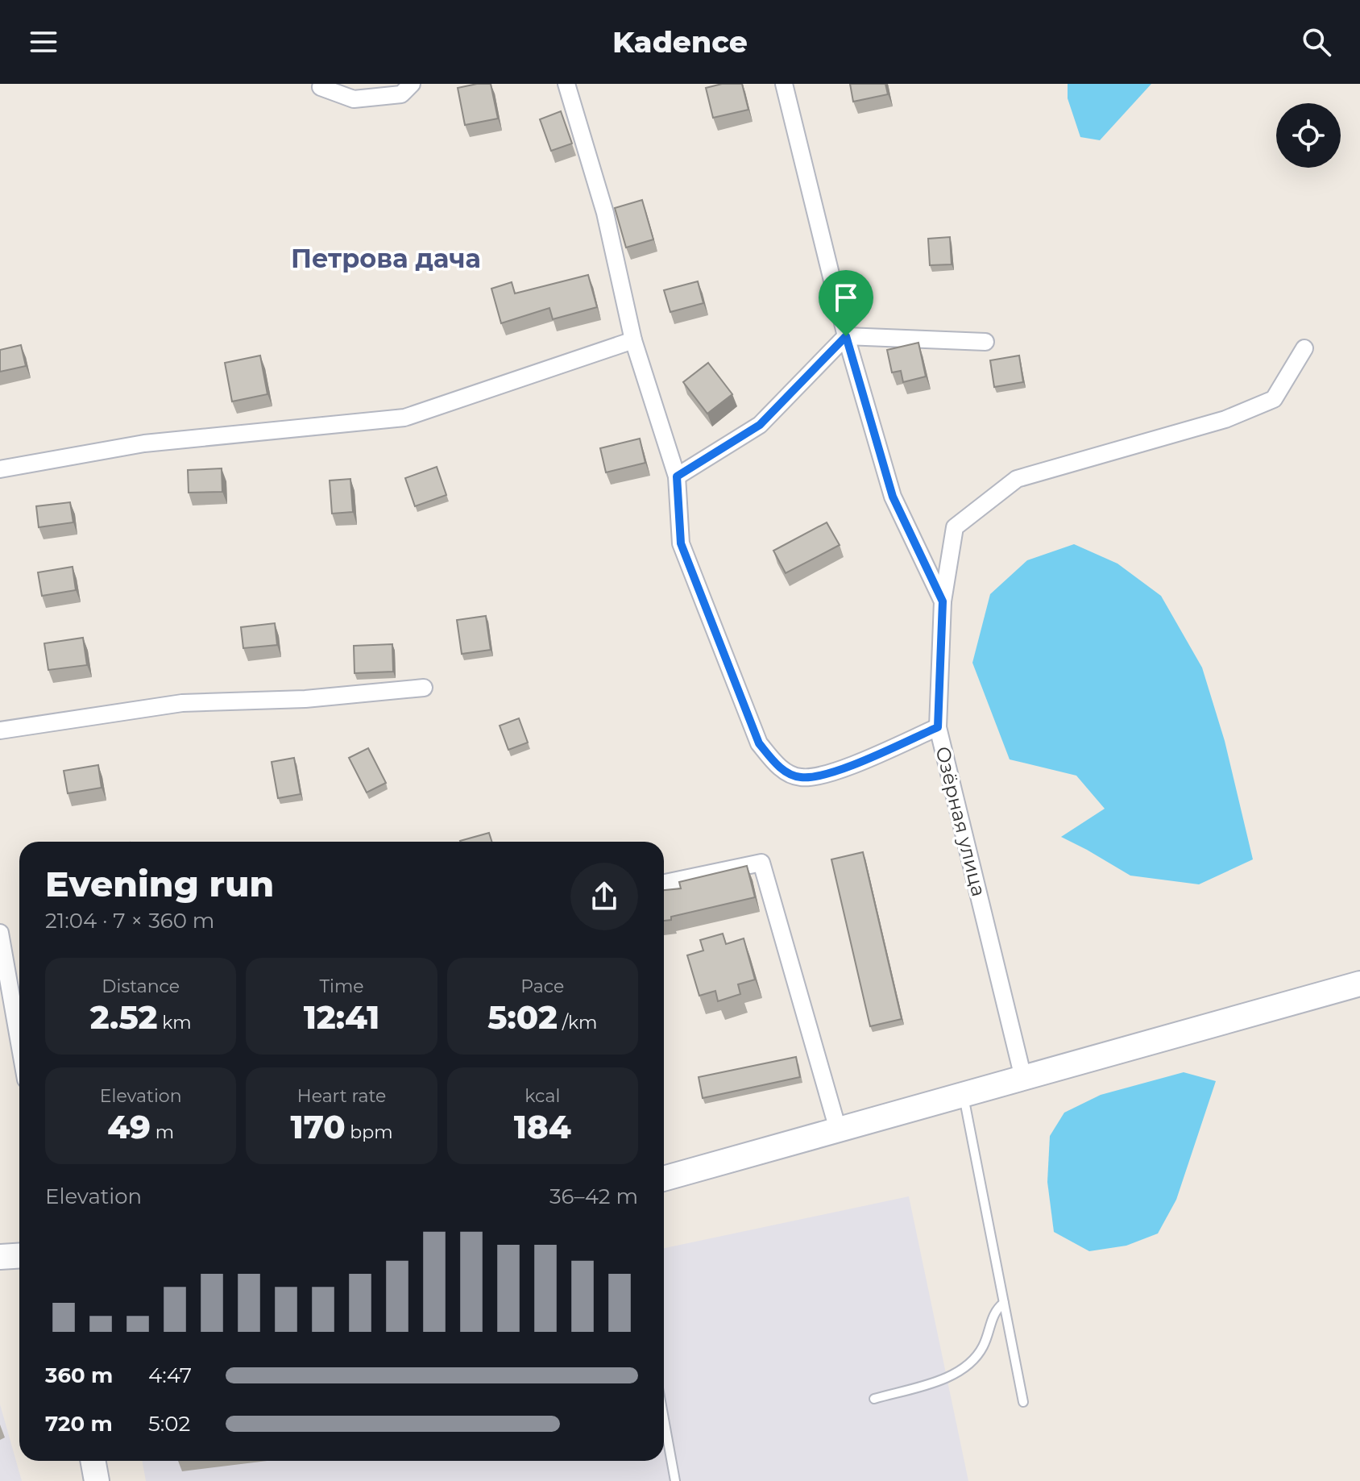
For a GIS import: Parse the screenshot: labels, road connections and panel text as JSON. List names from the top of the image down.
{
  "streets": {
    "street": ["Озёрная улица"]
  },
  "districts": ["Петрова дача"],
  "page": {
    "header": "Kadence",
    "heading": ["Evening run", "21:04 · 7 × 360 m"],
    "stats": [
      ["Distance", "2.52 km"],
      ["Time", "12:41"],
      ["Pace", "5:02 /km"],
      ["Elevation", "49 m"],
      ["Heart rate", "170 bpm"],
      ["kcal", "184"]
    ],
    "chart": ["Elevation", "36–42 m"],
    "list": [
      {
        "name": "360 m",
        "note": "4:47"
      },
      {
        "name": "720 m",
        "note": "5:02"
      }
    ]
  }
}
